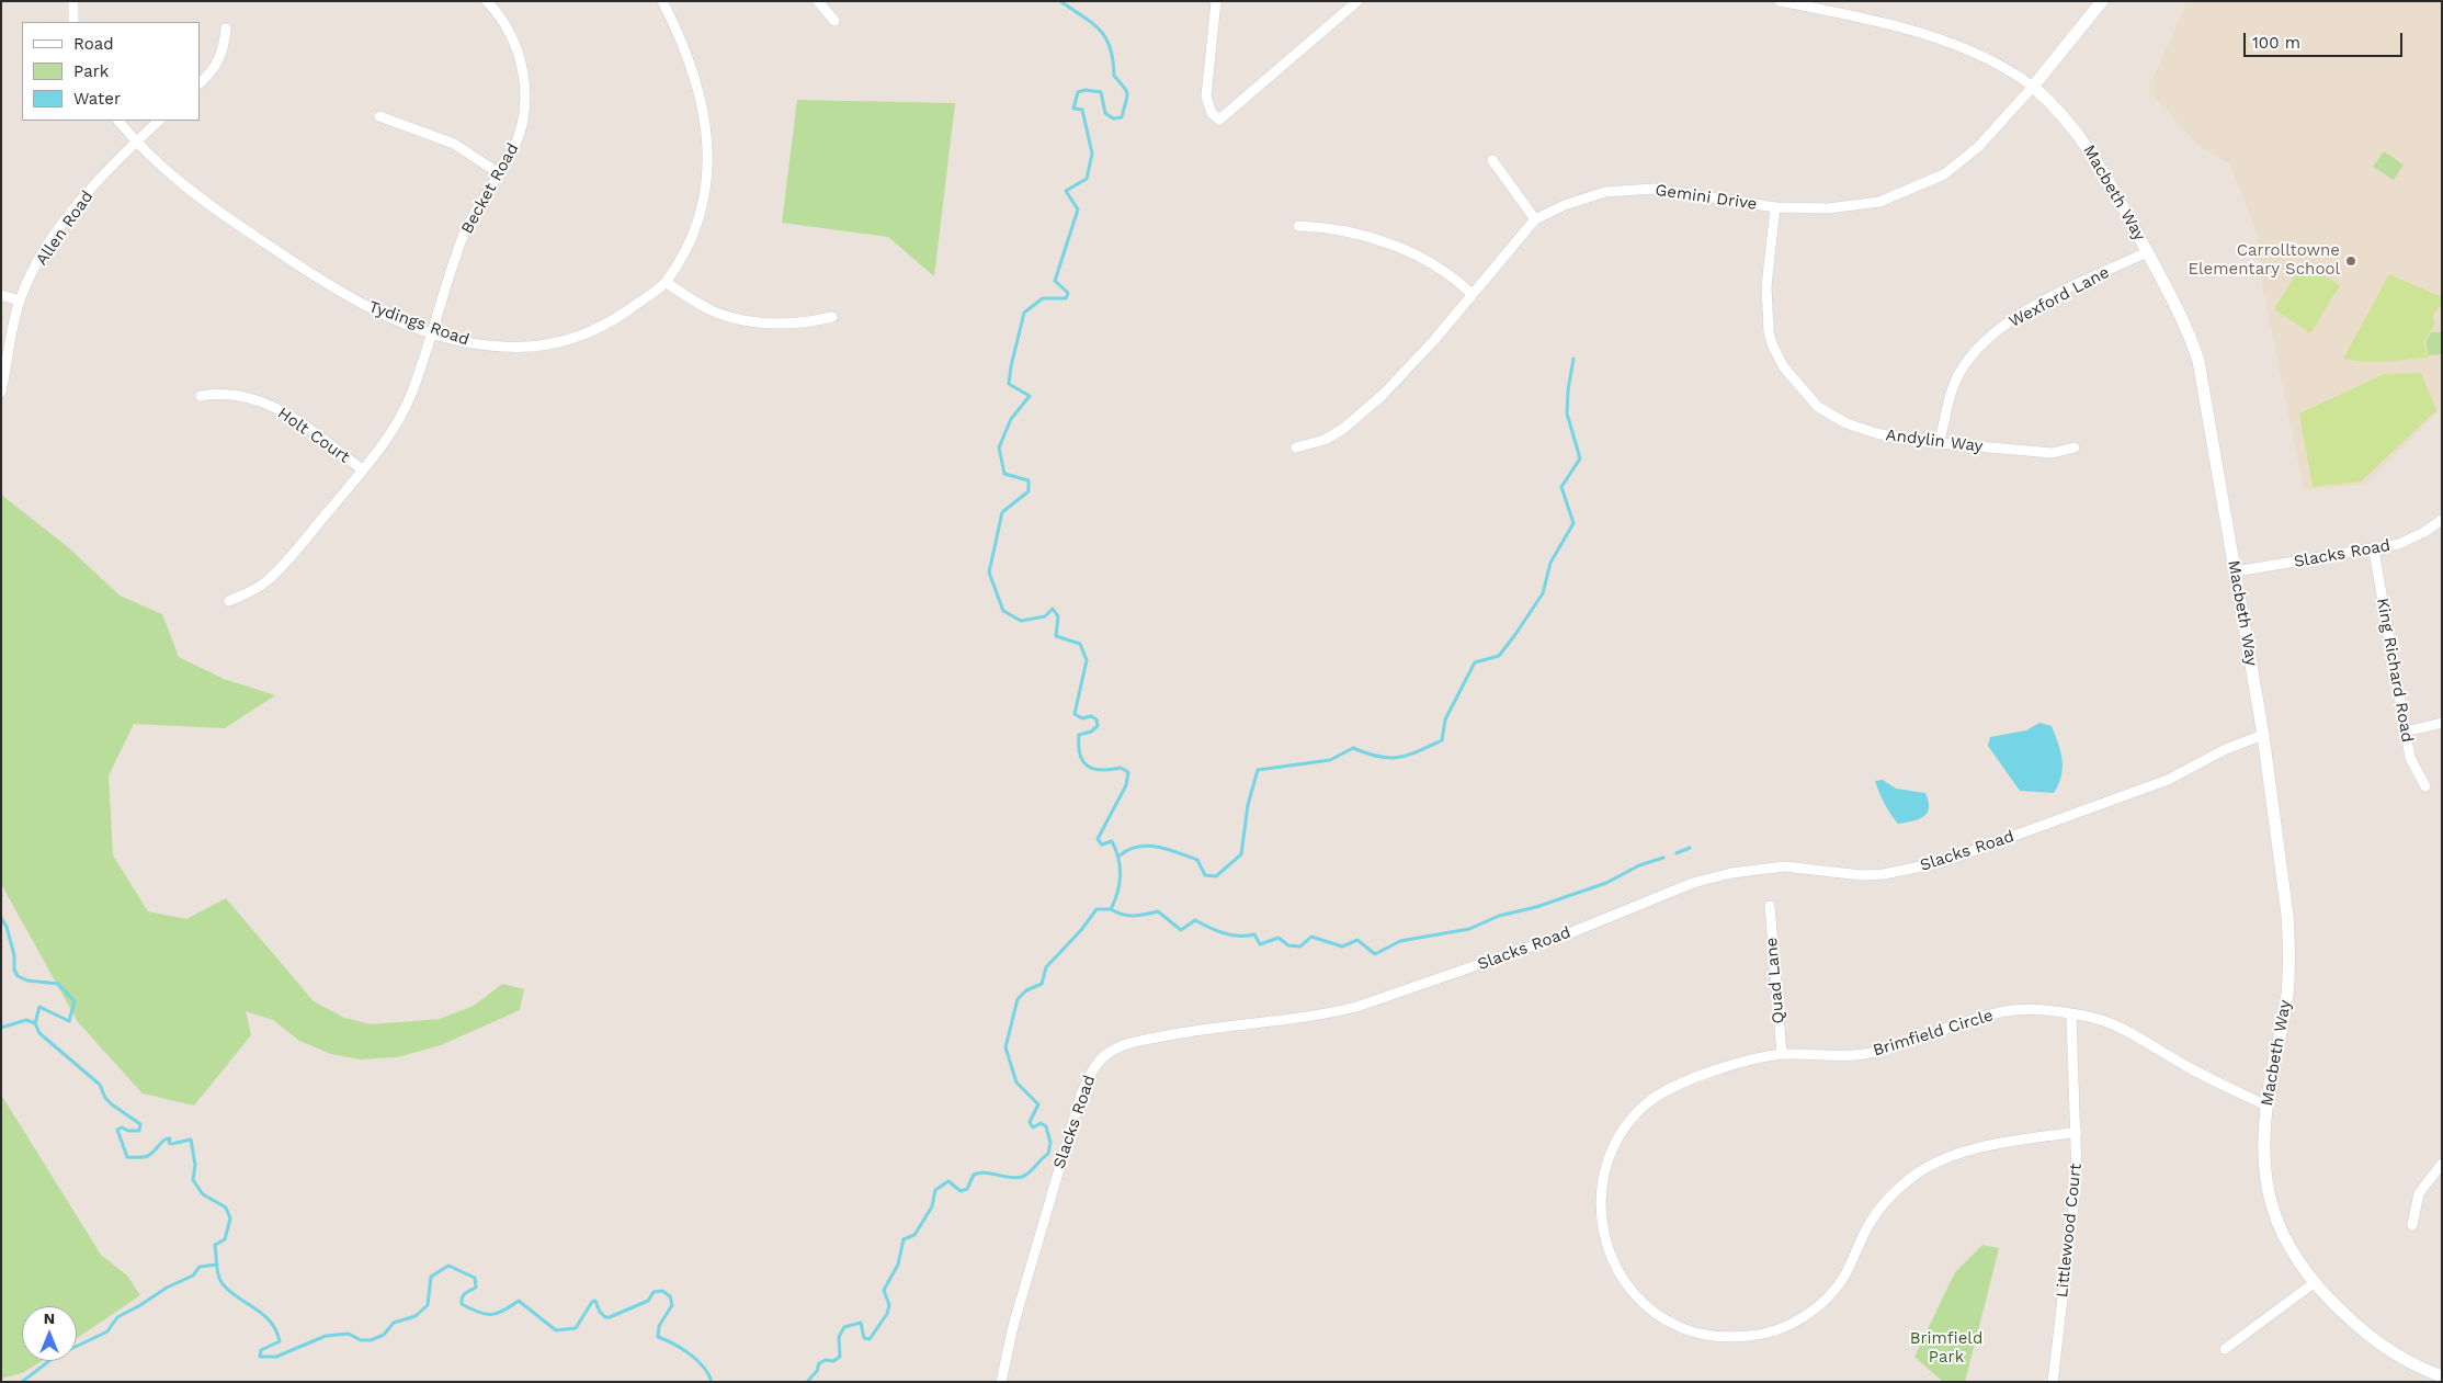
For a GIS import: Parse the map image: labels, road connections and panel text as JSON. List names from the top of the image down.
{
  "streets": {
    "street": [
      "Becket Road",
      "Macbeth Way",
      "Gemini Drive",
      "Allen Road",
      "Wexford Lane",
      "Tydings Road",
      "Holt Court",
      "Andylin Way",
      "Slacks Road",
      "King Richard Road",
      "Quad Lane",
      "Brimfield Circle",
      "Littlewood Court"
    ]
  },
  "crossings": [
    ["Becket Road", "Tydings Road"],
    ["Becket Road", "Holt Court"],
    ["Macbeth Way", "Gemini Drive"],
    ["Macbeth Way", "Wexford Lane"],
    ["Macbeth Way", "Slacks Road"],
    ["Macbeth Way", "Brimfield Circle"],
    ["Gemini Drive", "Andylin Way"],
    ["Allen Road", "Tydings Road"],
    ["Wexford Lane", "Andylin Way"],
    ["Slacks Road", "King Richard Road"],
    ["Quad Lane", "Brimfield Circle"],
    ["Brimfield Circle", "Littlewood Court"]
  ],
  "parks": ["Brimfield Park"],
  "places": ["Carrolltowne Elementary School"],
  "legend": ["Road", "Park", "Water"],
  "scale_bar": "100 m",
  "north": "top"
}
